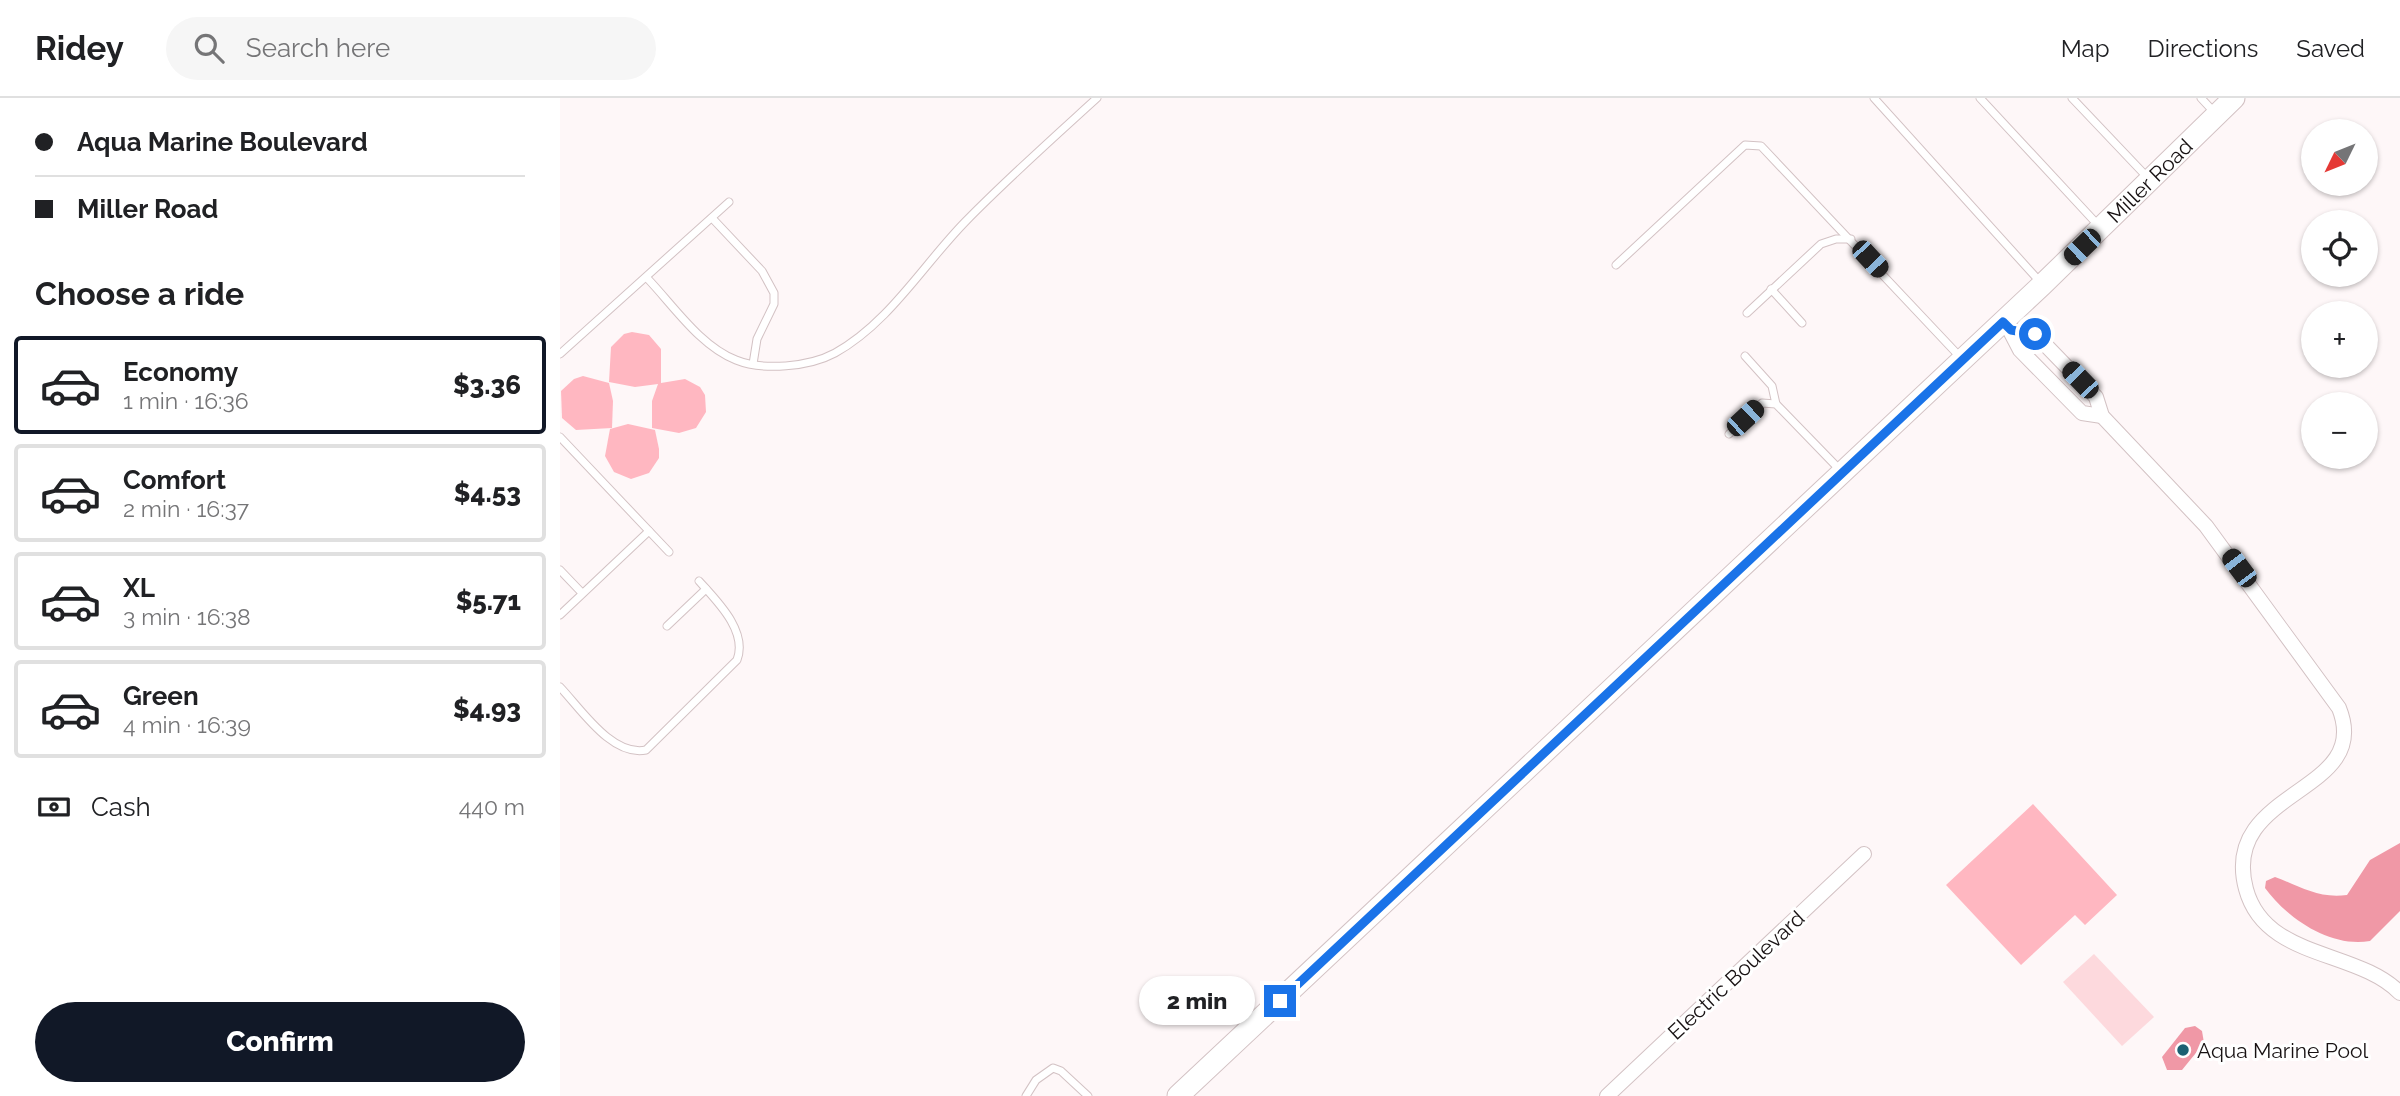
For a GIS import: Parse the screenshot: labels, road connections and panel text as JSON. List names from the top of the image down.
{
  "streets": {
    "street": ["Miller Road", "Electric Boulevard"]
  },
  "places": ["Aqua Marine Pool"],
  "north": "bottom left",
  "page": {
    "header": "Ridey",
    "search": "Search here",
    "nav": ["Map", "Directions", "Saved"],
    "banner": ["Aqua Marine Boulevard", "Miller Road"],
    "map_buttons": ["+", "−"],
    "heading": "Choose a ride",
    "list": [
      {
        "name": "Economy",
        "note": "1 min · 16:36",
        "value": "$3.36"
      },
      {
        "name": "Comfort",
        "note": "2 min · 16:37",
        "value": "$4.53"
      },
      {
        "name": "XL",
        "note": "3 min · 16:38",
        "value": "$5.71"
      },
      {
        "name": "Green",
        "note": "4 min · 16:39",
        "value": "$4.93"
      }
    ],
    "pay": ["Cash", "440 m"],
    "bubble": "2 min",
    "buttons": "Confirm"
  }
}
